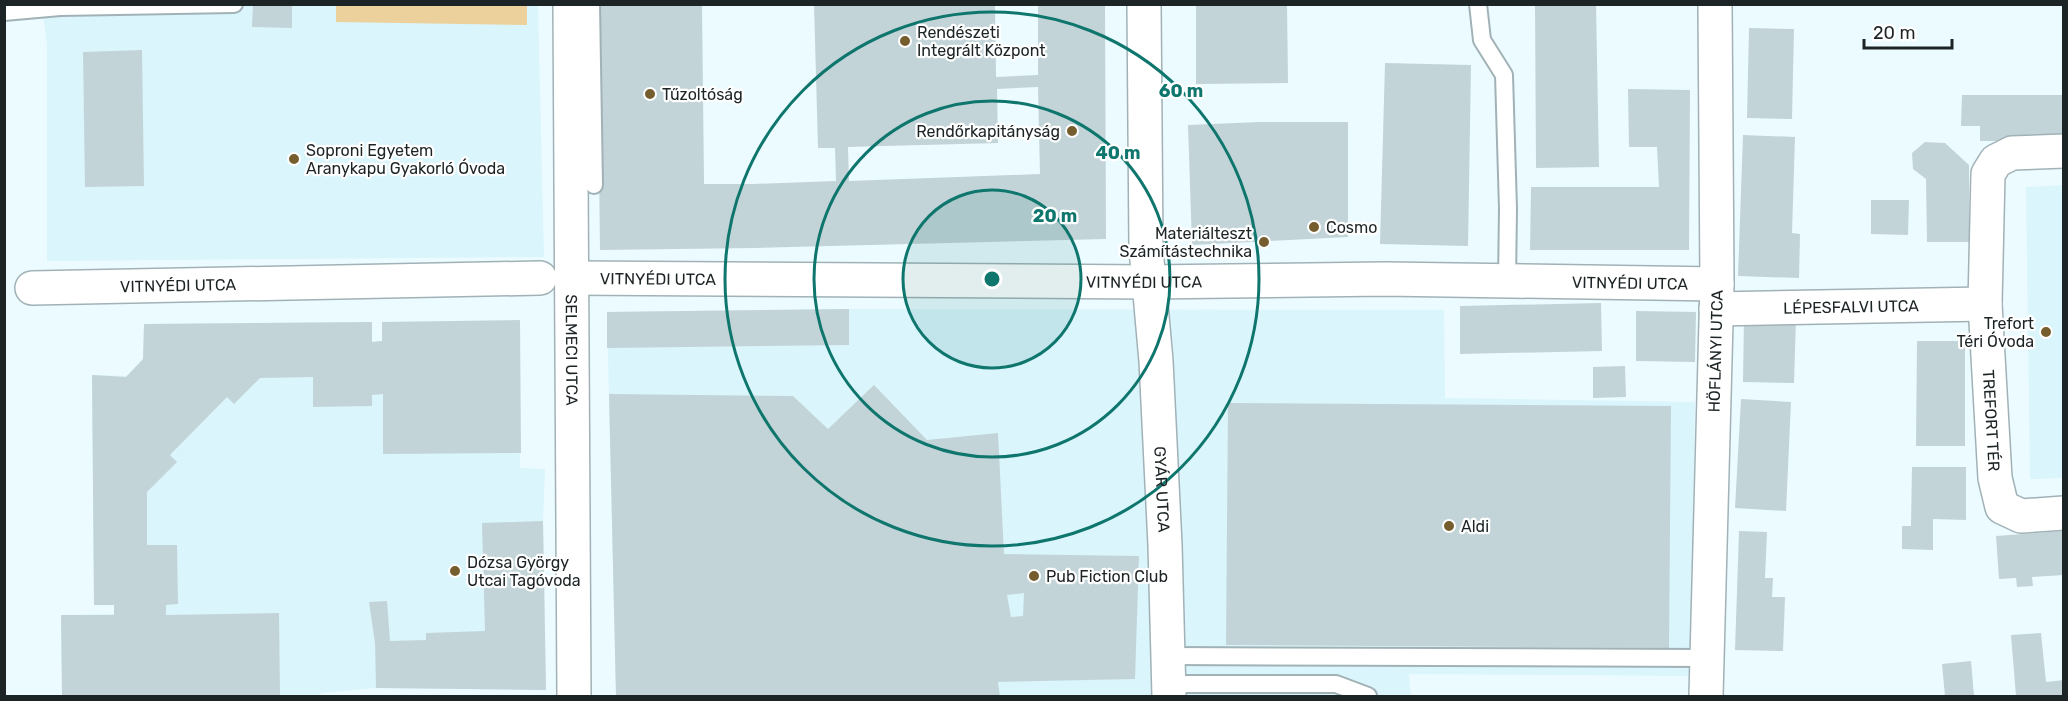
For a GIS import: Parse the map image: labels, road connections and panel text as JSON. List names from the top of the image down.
{
  "streets": {
    "street": [
      "VITNYÉDI UTCA",
      "LÉPESFALVI UTCA",
      "SELMECI UTCA",
      "HÖFLÁNYI UTCA",
      "TREFORT TÉR",
      "GYÁR UTCA"
    ]
  },
  "crossings": [
    ["VITNYÉDI UTCA", "LÉPESFALVI UTCA"],
    ["VITNYÉDI UTCA", "SELMECI UTCA"],
    ["VITNYÉDI UTCA", "HÖFLÁNYI UTCA"],
    ["VITNYÉDI UTCA", "GYÁR UTCA"],
    ["LÉPESFALVI UTCA", "HÖFLÁNYI UTCA"],
    ["LÉPESFALVI UTCA", "TREFORT TÉR"]
  ],
  "places": [
    "Rendészeti Integrált Központ",
    "Tűzoltóság",
    "Rendőrkapitányság",
    "Soproni Egyetem Aranykapu Gyakorló Óvoda",
    "Cosmo",
    "Materiálteszt Számítástechnika",
    "Trefort Téri Óvoda",
    "Aldi",
    "Dózsa György Utcai Tagóvoda",
    "Pub Fiction Club"
  ],
  "scale_bar": "20 m",
  "rings": ["60 m", "40 m", "20 m"]
}
